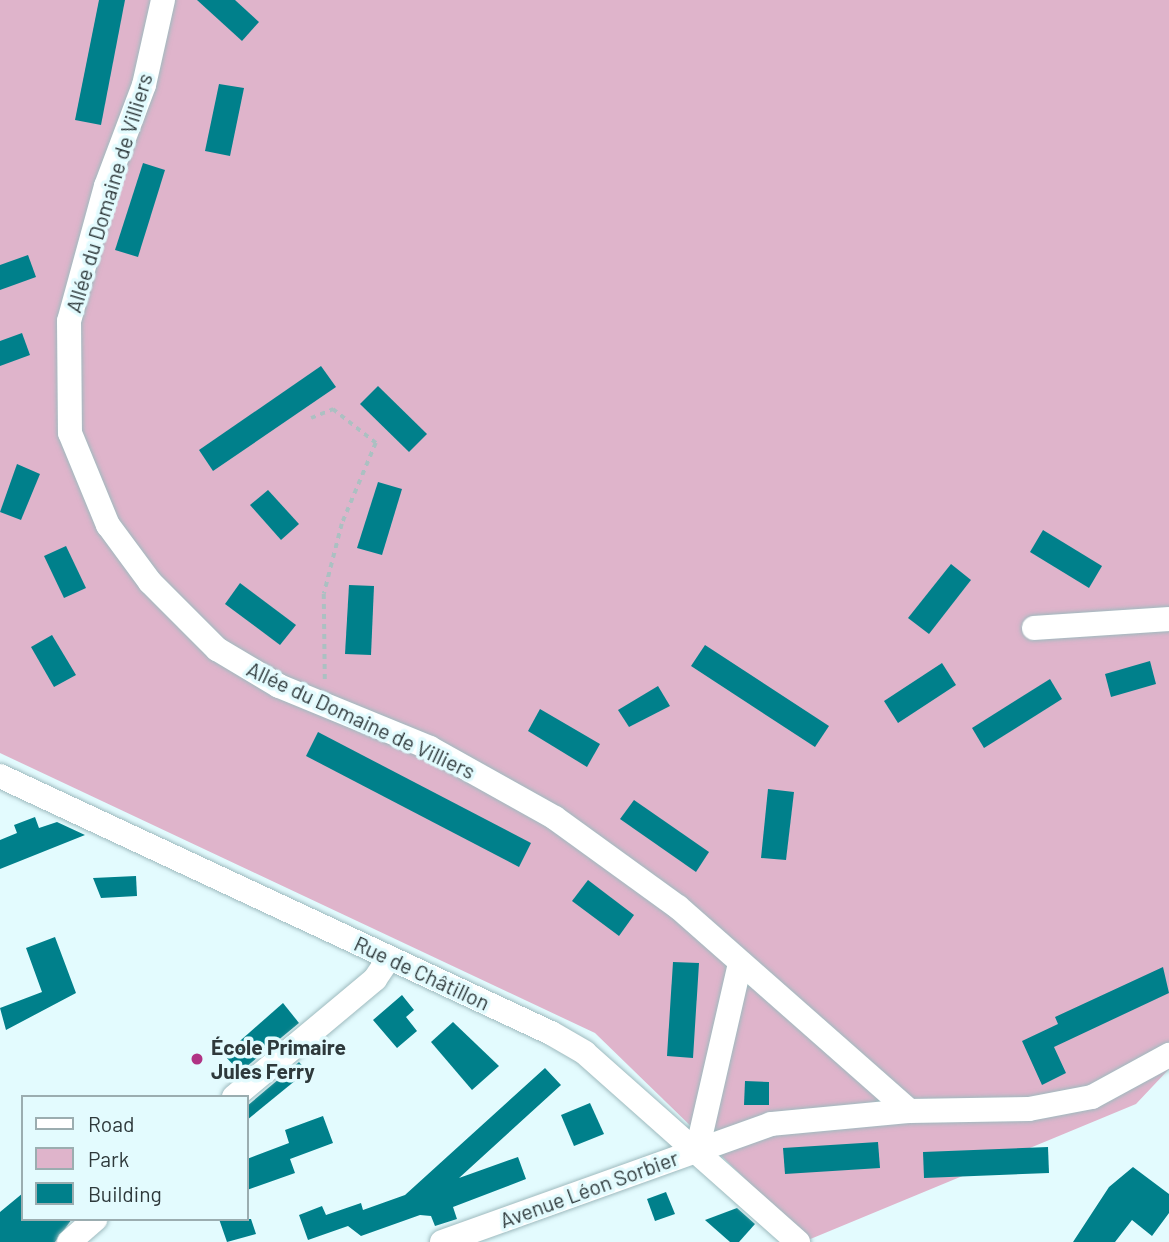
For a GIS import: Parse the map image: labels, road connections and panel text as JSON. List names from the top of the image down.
{
  "streets": {
    "street": ["Allée du Domaine de Villiers", "Rue de Châtillon", "Avenue Léon Sorbier"]
  },
  "crossings": [
    ["Rue de Châtillon", "Avenue Léon Sorbier"]
  ],
  "places": ["École Primaire Jules Ferry"],
  "legend": ["Road", "Park", "Building"]
}
